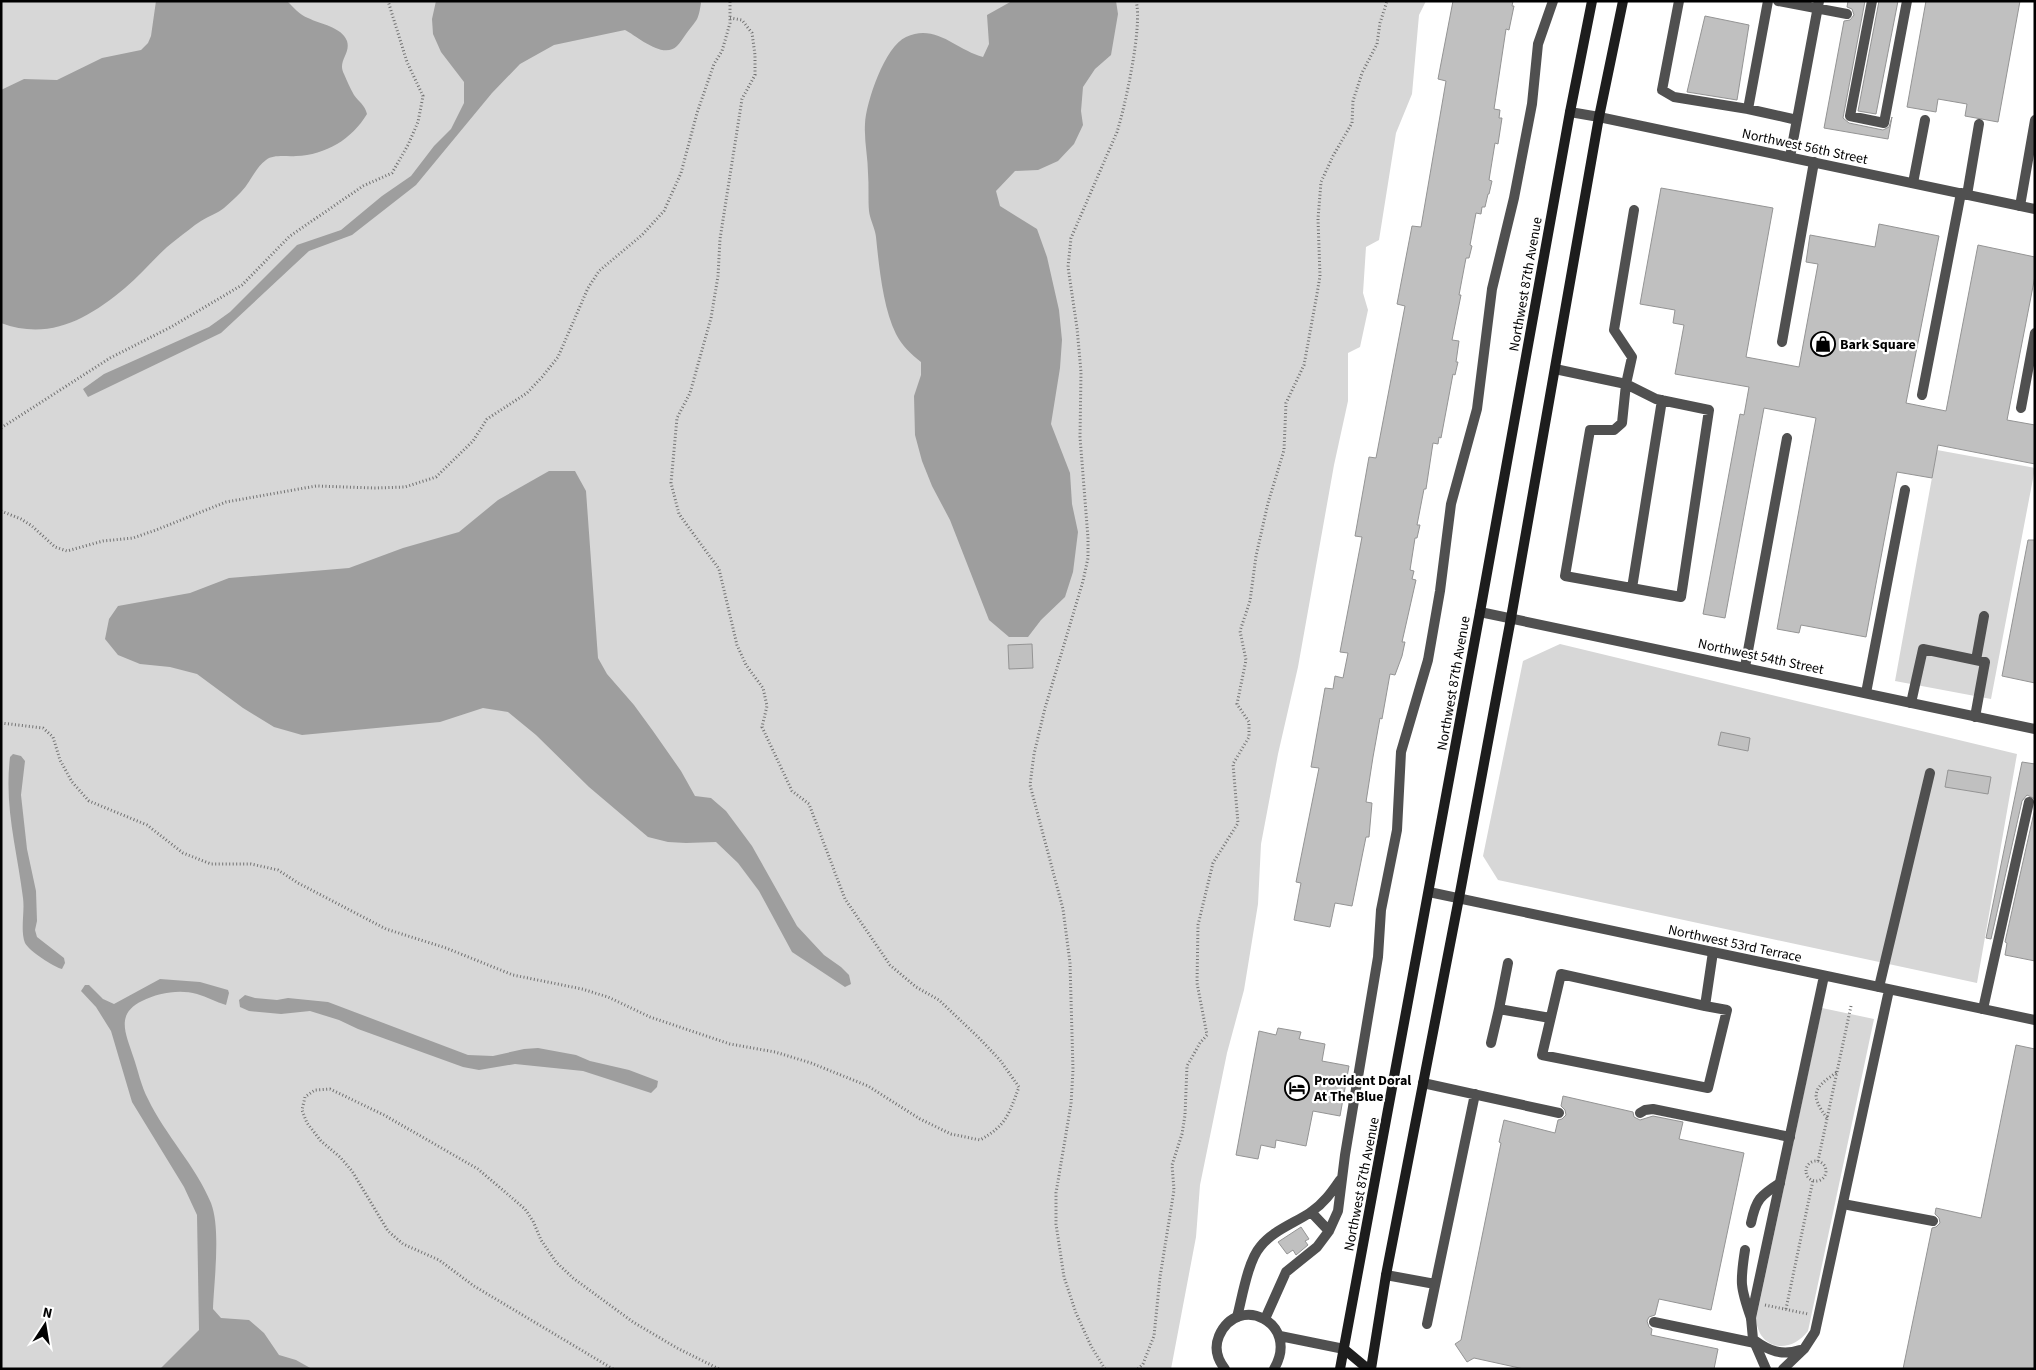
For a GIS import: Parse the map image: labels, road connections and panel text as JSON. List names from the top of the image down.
{
  "streets": {
    "main road": ["Northwest 87th Avenue"],
    "street": ["Northwest 56th Street", "Northwest 54th Street", "Northwest 53rd Terrace"]
  },
  "crossings": [
    ["Northwest 56th Street", "Northwest 87th Avenue"],
    ["Northwest 87th Avenue", "Northwest 54th Street"],
    ["Northwest 87th Avenue", "Northwest 53rd Terrace"]
  ],
  "places": {
    "shop": ["Bark Square"],
    "hotel": ["Provident Doral At The Blue"]
  },
  "north": "top"
}
